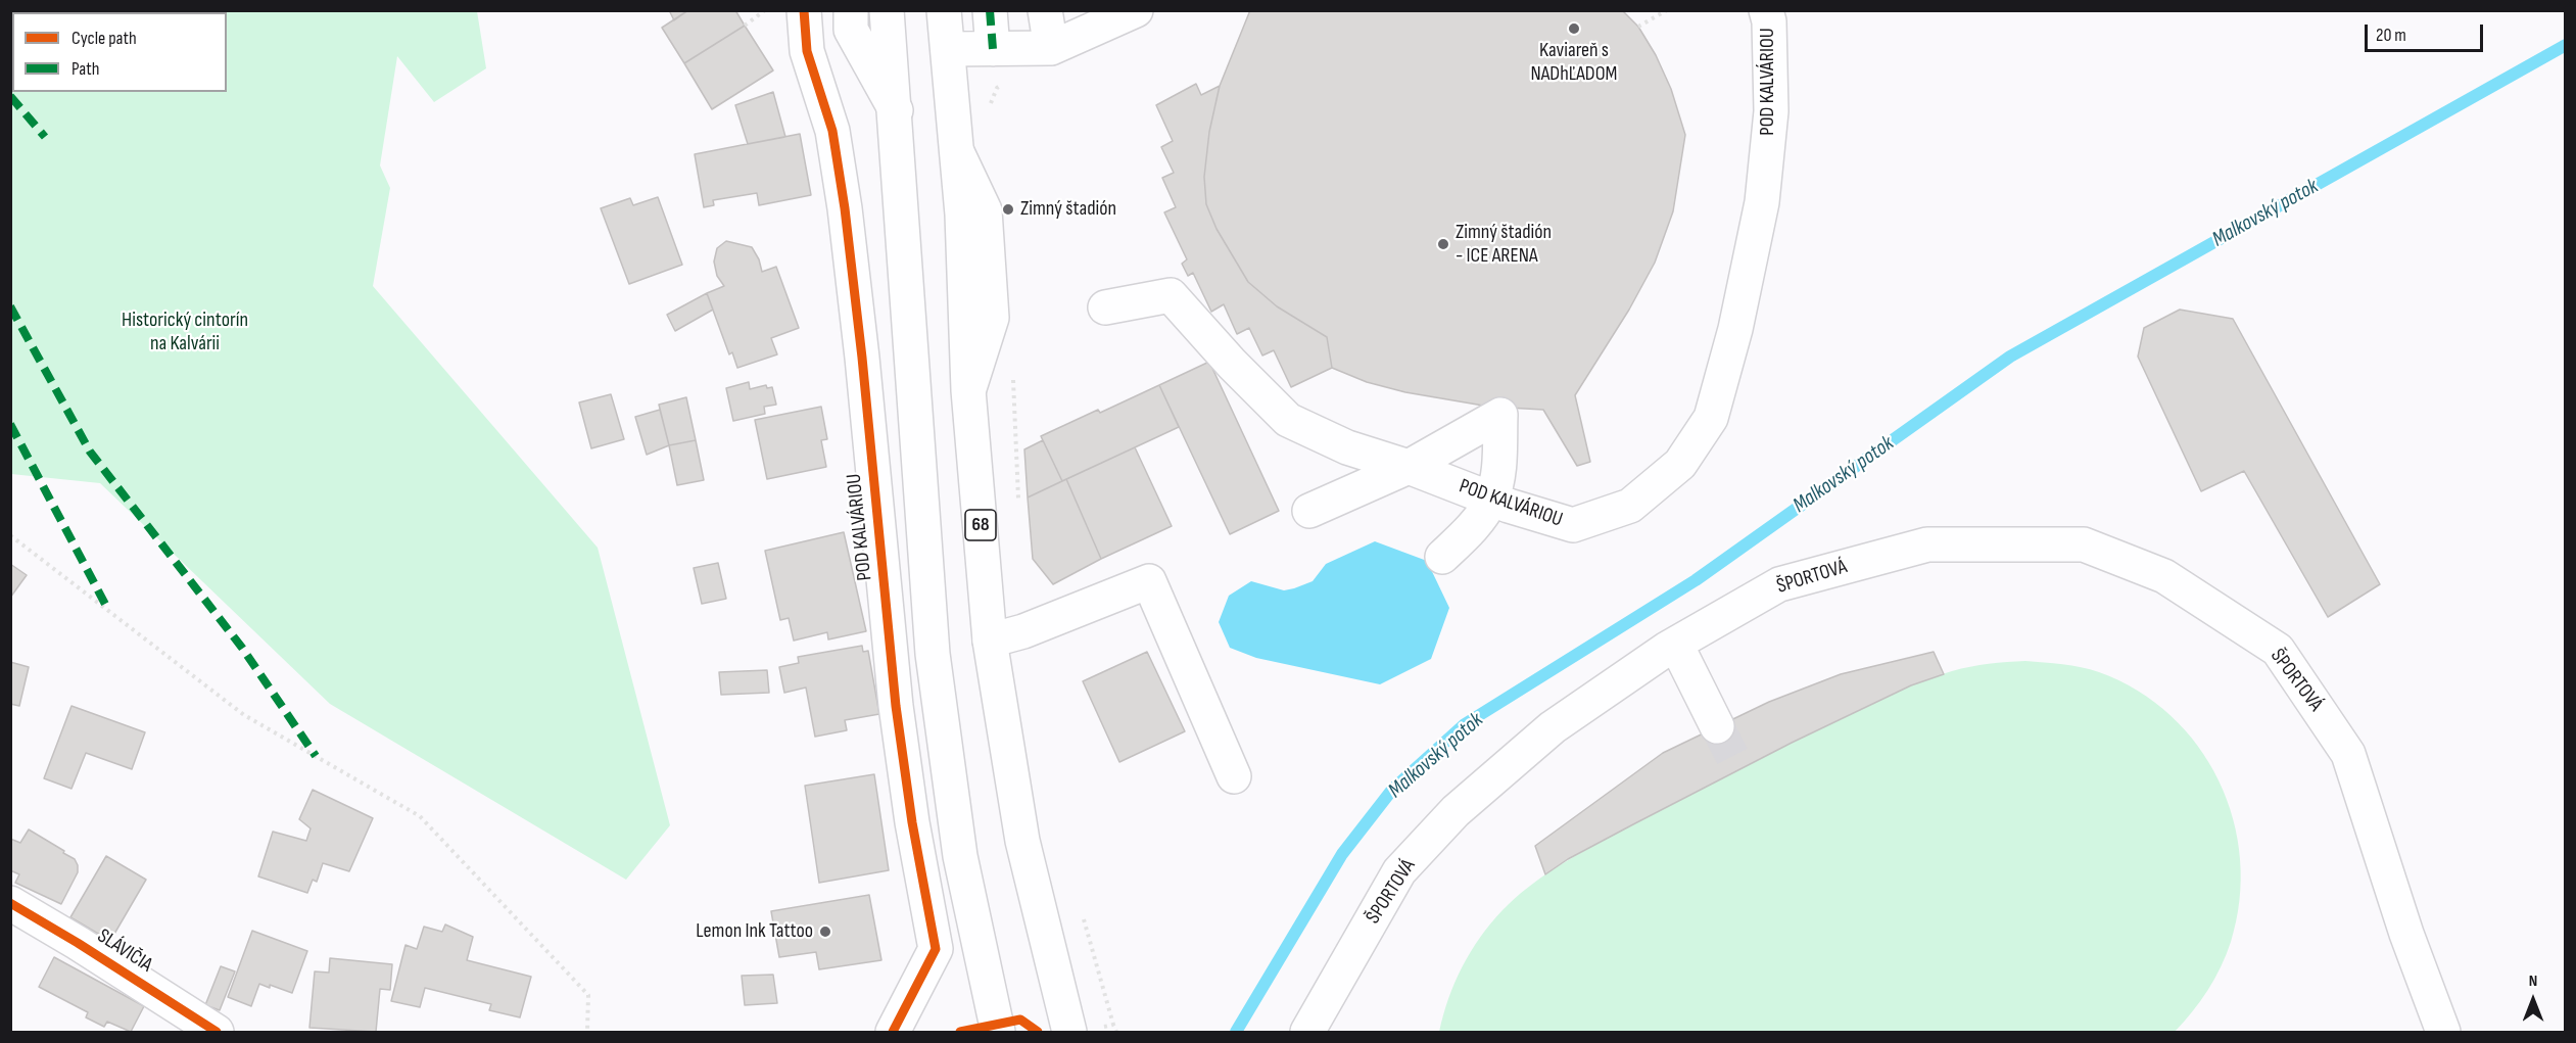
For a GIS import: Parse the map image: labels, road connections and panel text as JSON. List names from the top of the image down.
{
  "streets": {
    "main road": [
      "POD KALVÁRIOU",
      "68",
      "ŠPORTOVÁ",
      "SLÁVIČIA"
    ]
  },
  "water": ["Malkovský potok"],
  "parks": ["Historický cintorín na Kalvárii"],
  "places": [
    "Kaviareň s NADhĽADOM",
    "Zimný štadión",
    "Zimný štadión - ICE ARENA",
    "Lemon Ink Tattoo"
  ],
  "legend": ["Cycle path", "Path"],
  "scale_bar": "20 m",
  "north": "top"
}
